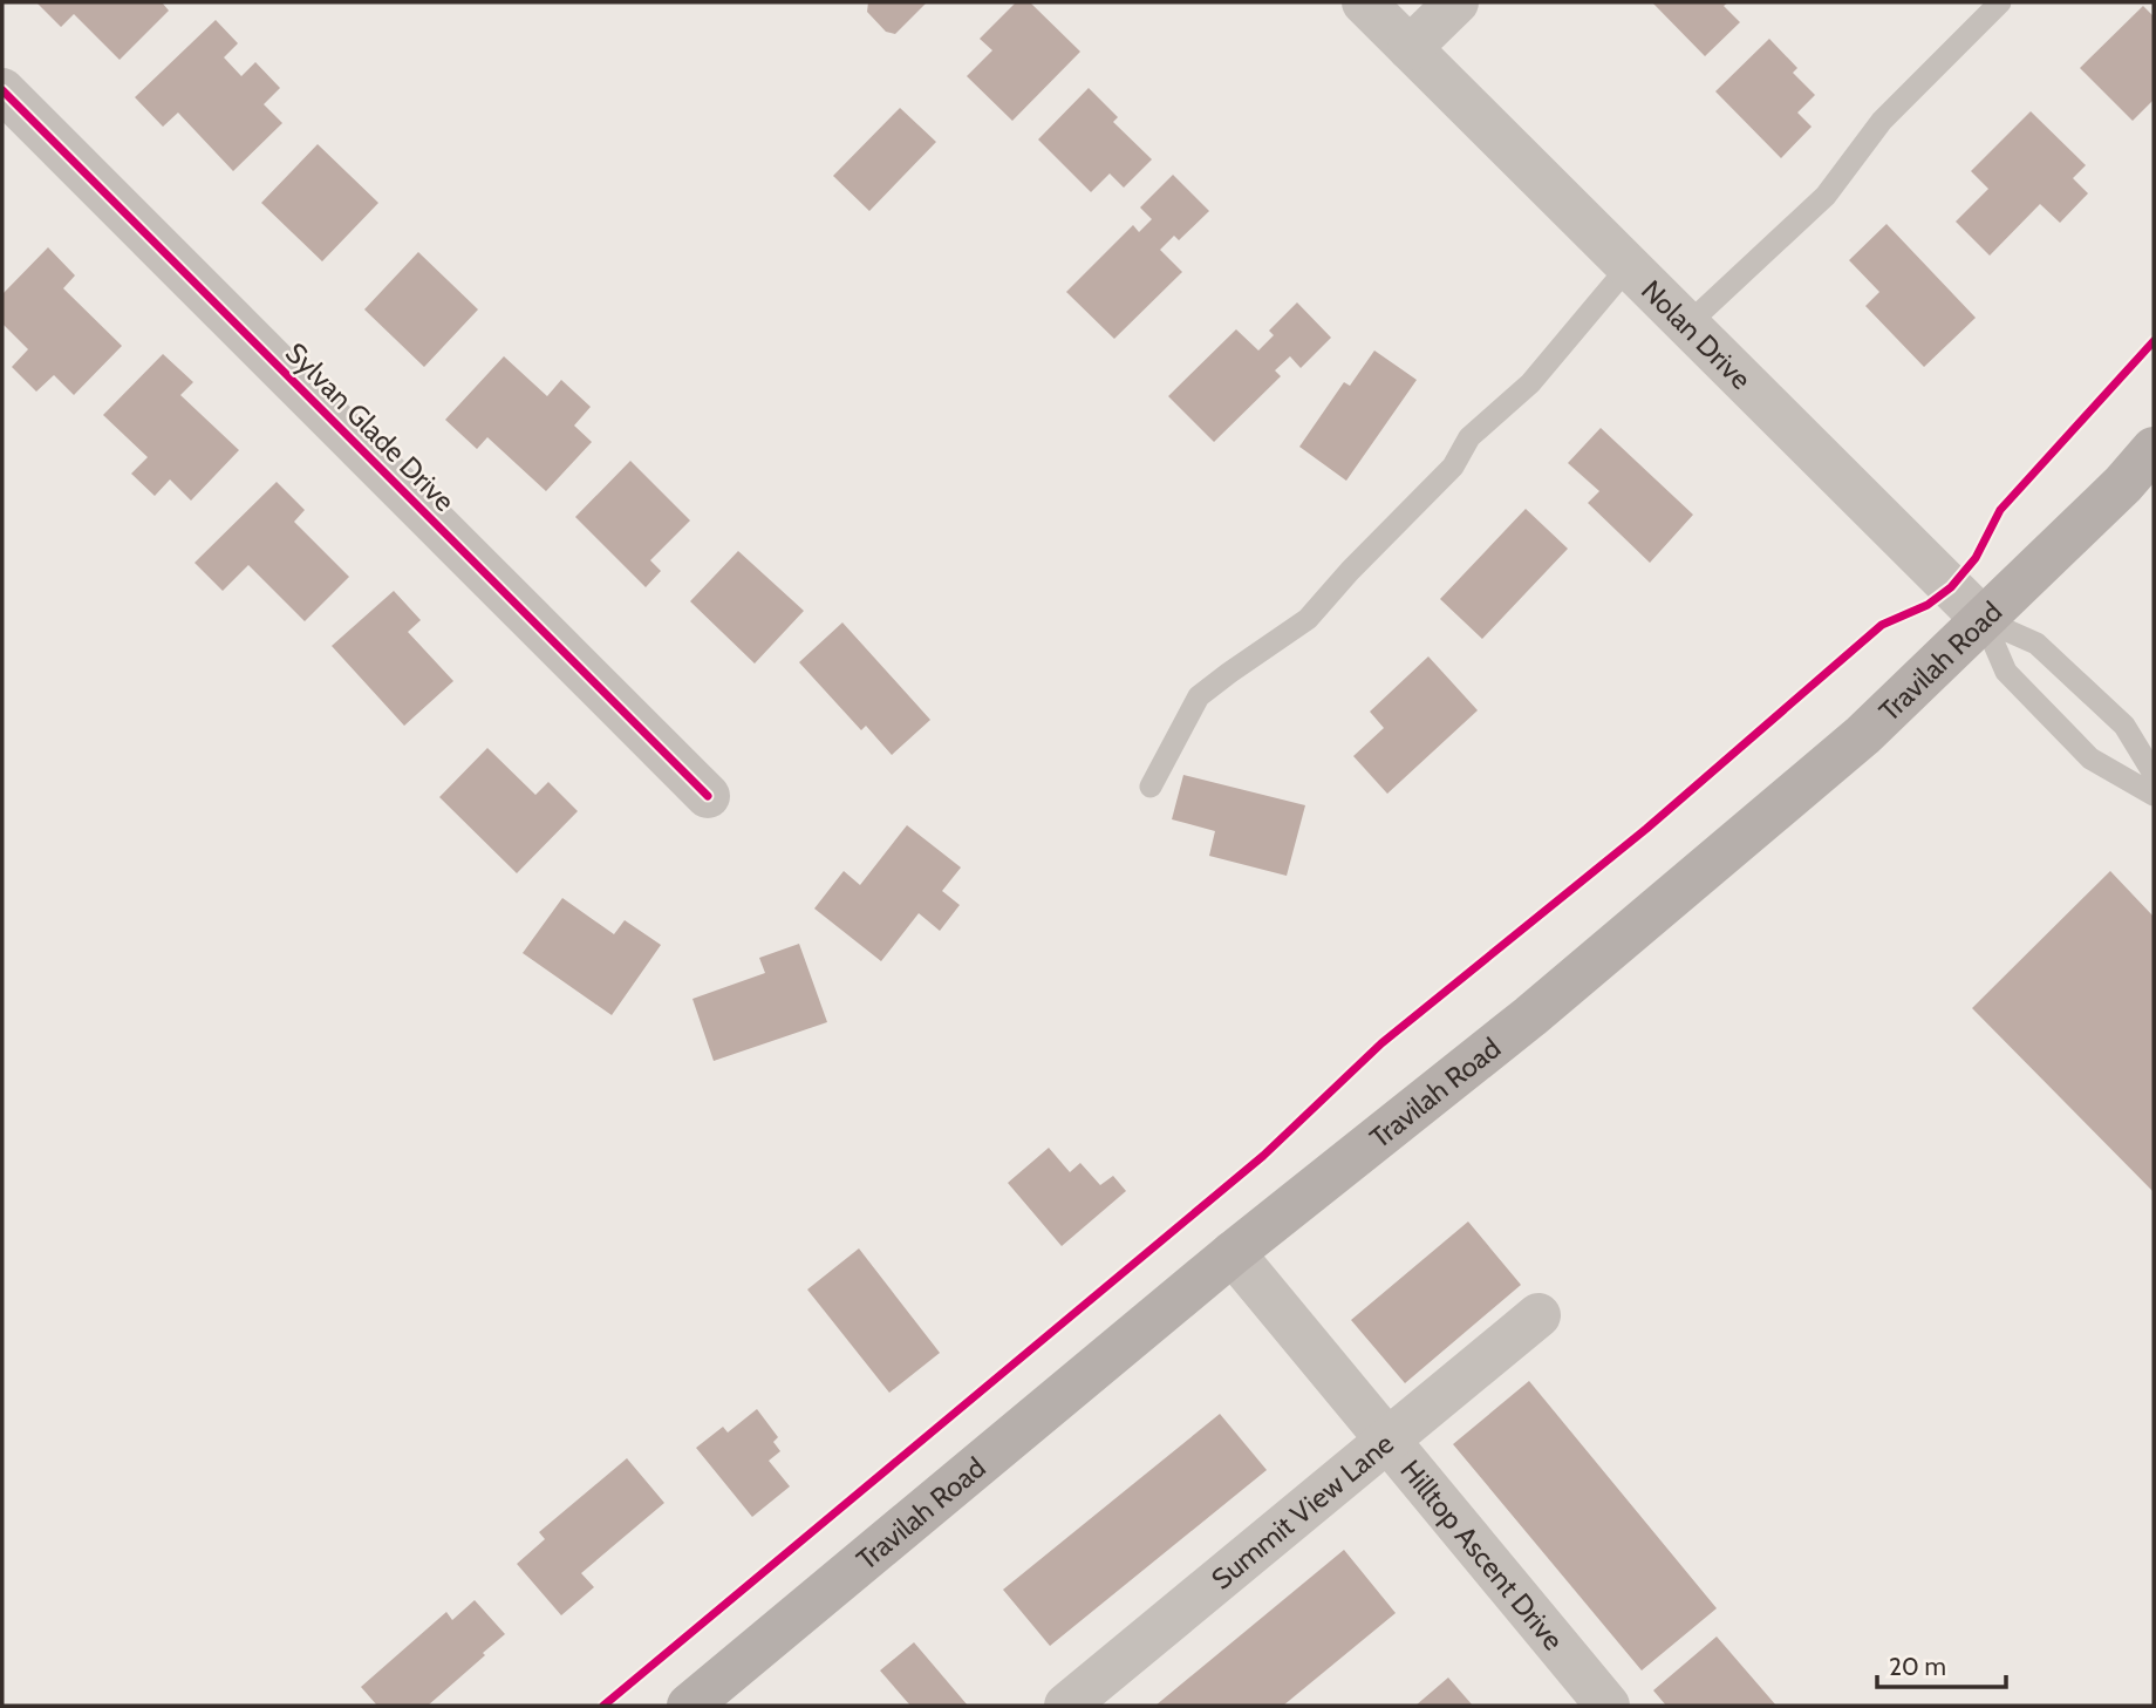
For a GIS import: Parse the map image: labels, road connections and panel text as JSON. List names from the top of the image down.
{
  "streets": {
    "main road": ["Travilah Road"],
    "street": [
      "Nolan Drive",
      "Sylvan Glade Drive",
      "Summit View Lane",
      "Hilltop Ascent Drive"
    ]
  },
  "crossings": [
    ["Nolan Drive", "Travilah Road"],
    ["Travilah Road", "Hilltop Ascent Drive"],
    ["Summit View Lane", "Hilltop Ascent Drive"]
  ],
  "scale_bar": "20 m"
}
